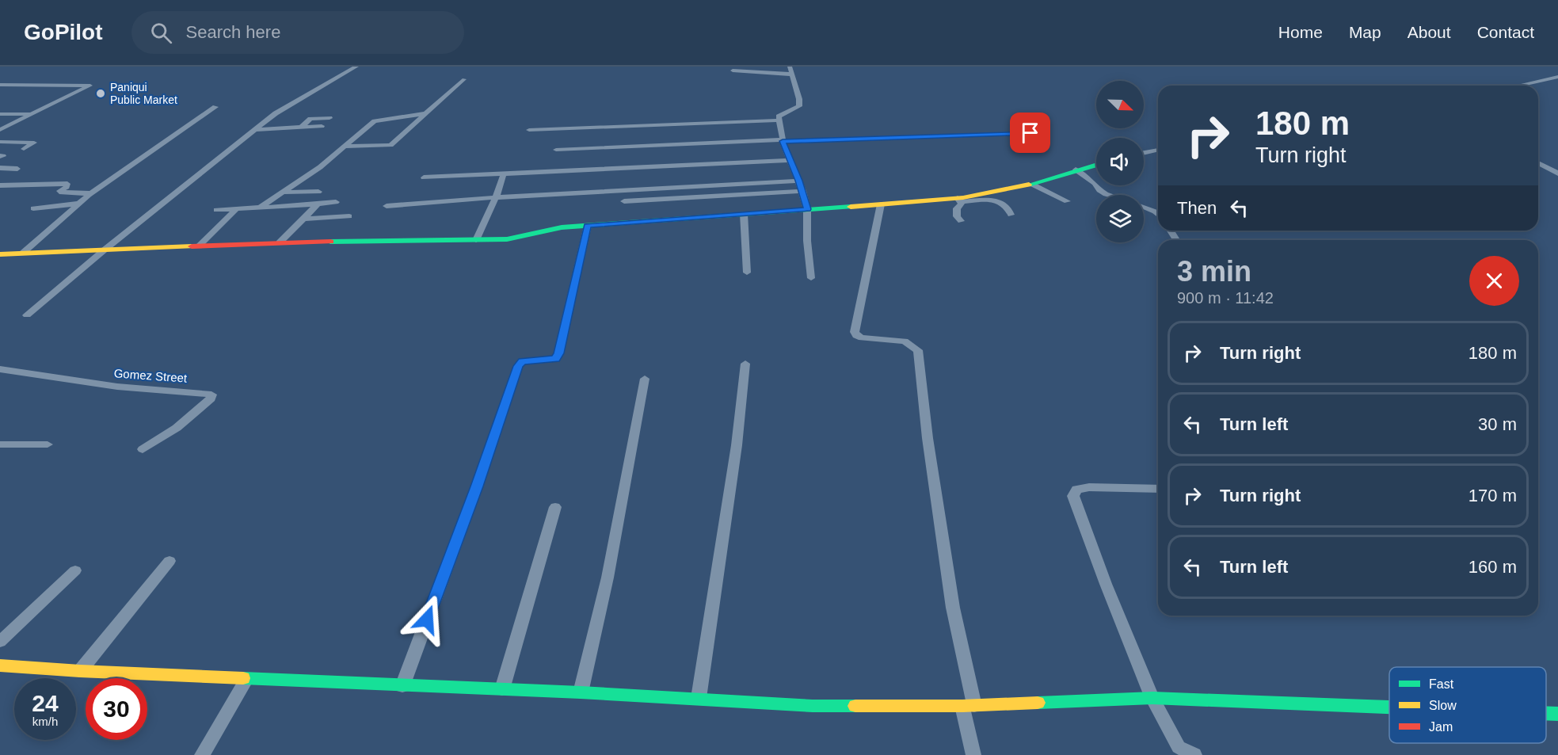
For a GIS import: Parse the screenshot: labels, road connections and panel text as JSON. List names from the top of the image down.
{
  "streets": {
    "street": ["Gomez Street"]
  },
  "places": ["Paniqui Public Market"],
  "legend": ["Fast", "Slow", "Jam"],
  "north": "bottom right",
  "page": {
    "header": "GoPilot",
    "search": "Search here",
    "nav": [
      "Home",
      "Map",
      "About",
      "Contact"
    ],
    "turn": ["180 m", "Turn right"],
    "then": "Then",
    "heading": ["3 min", "900 m · 11:42"],
    "list": [
      {
        "name": "Turn right",
        "value": "180 m"
      },
      {
        "name": "Turn left",
        "value": "30 m"
      },
      {
        "name": "Turn right",
        "value": "170 m"
      },
      {
        "name": "Turn left",
        "value": "160 m"
      }
    ],
    "speed": "24 km/h",
    "limit": "30"
  }
}
